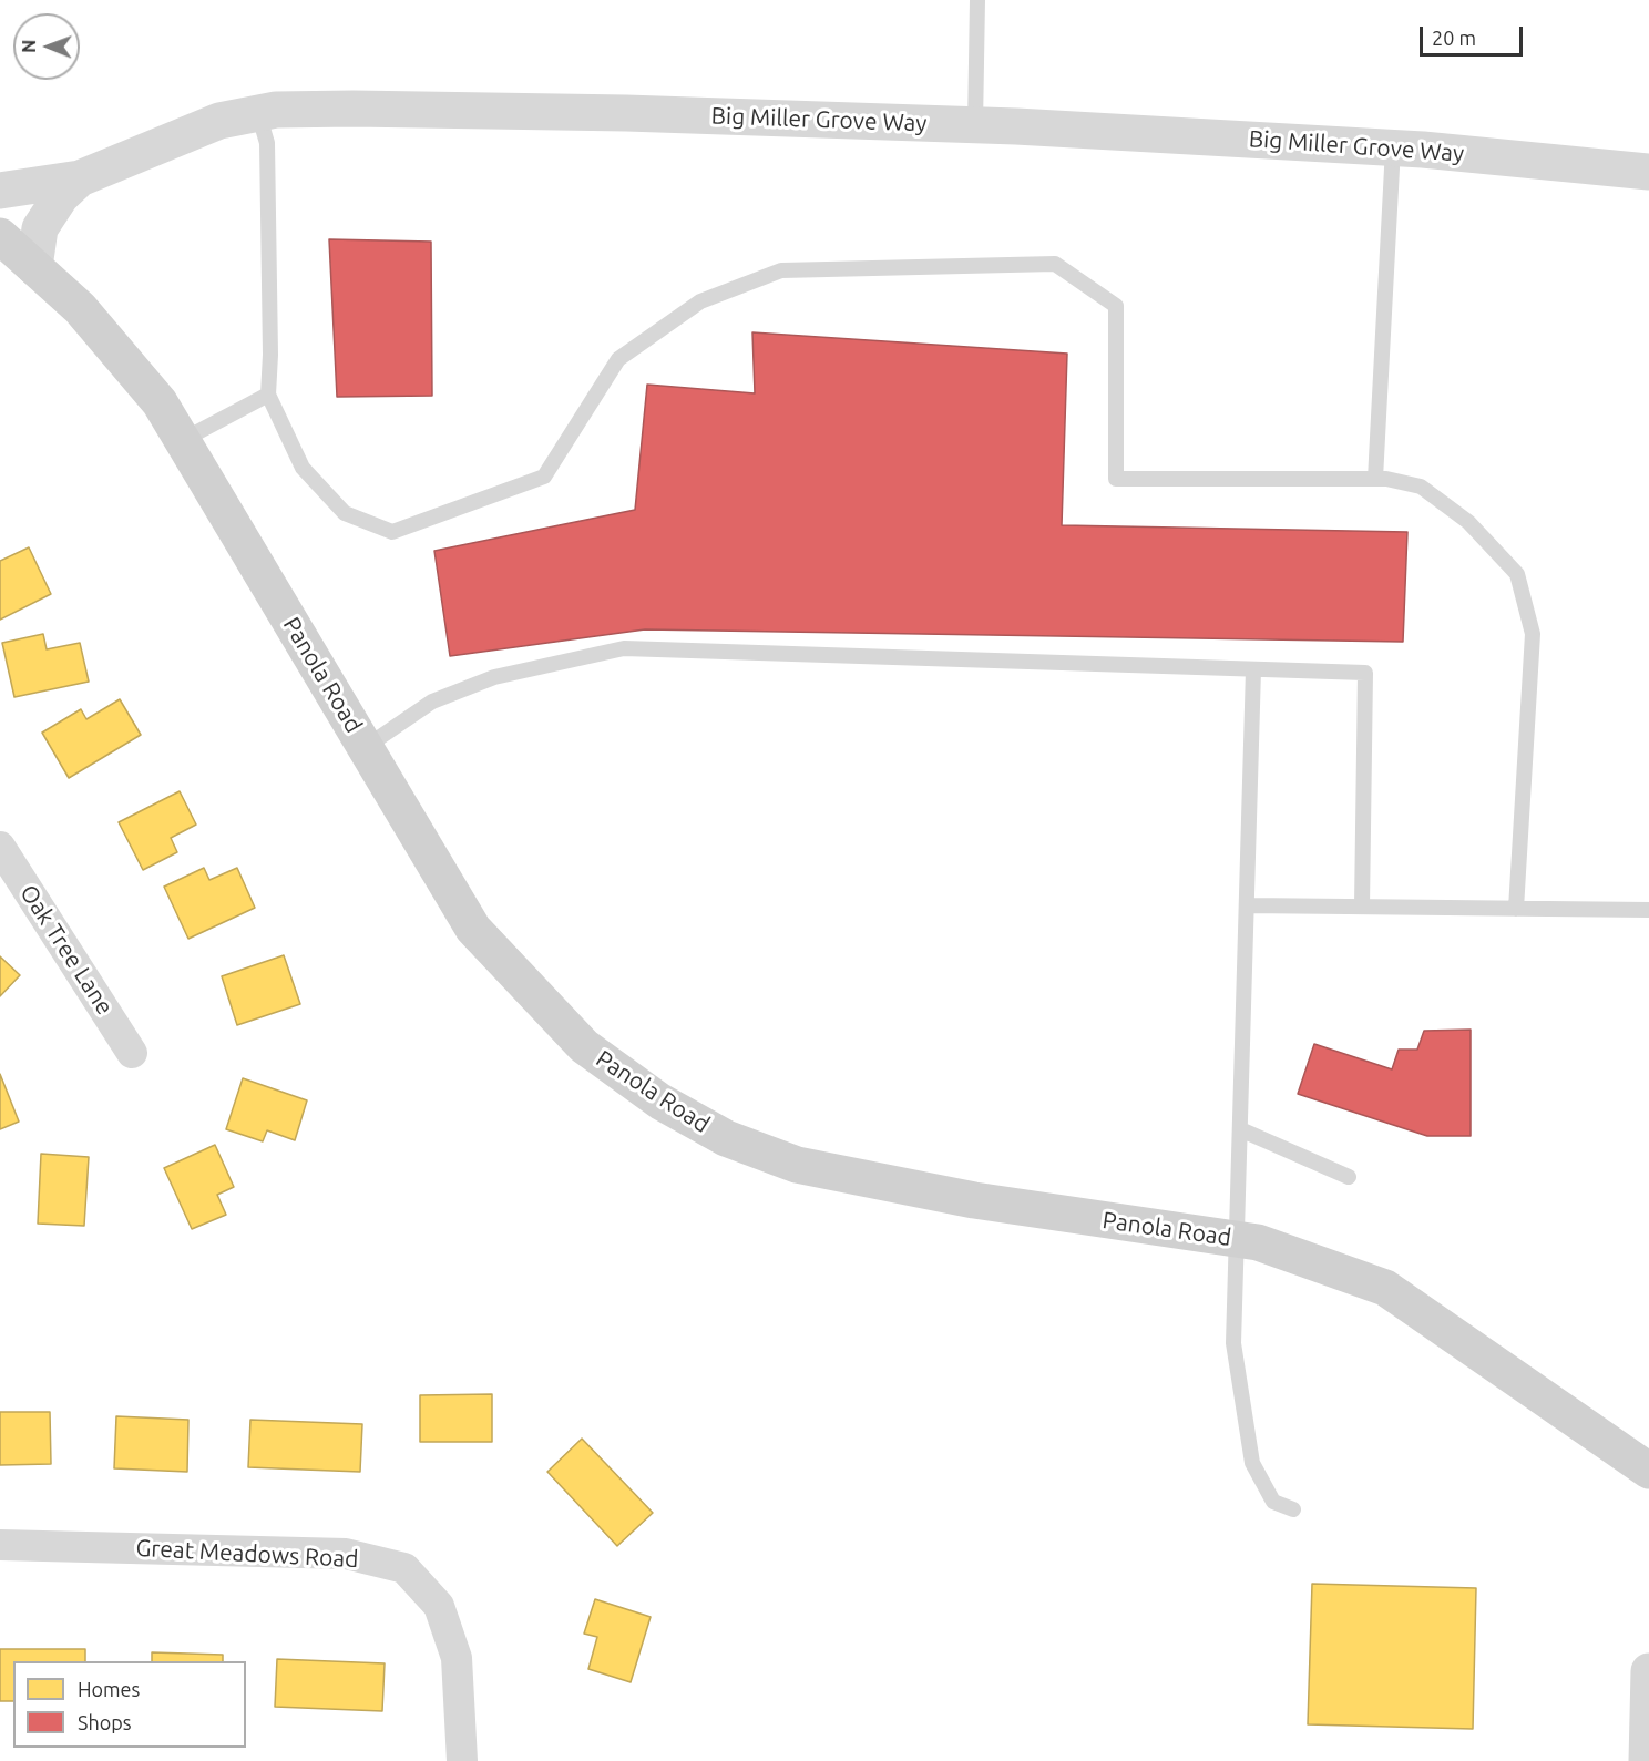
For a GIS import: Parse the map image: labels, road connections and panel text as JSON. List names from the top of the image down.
{
  "streets": {
    "main road": ["Panola Road"],
    "street": ["Big Miller Grove Way", "Oak Tree Lane", "Great Meadows Road"]
  },
  "legend": ["Homes", "Shops"],
  "scale_bar": "20 m",
  "north": "left"
}
